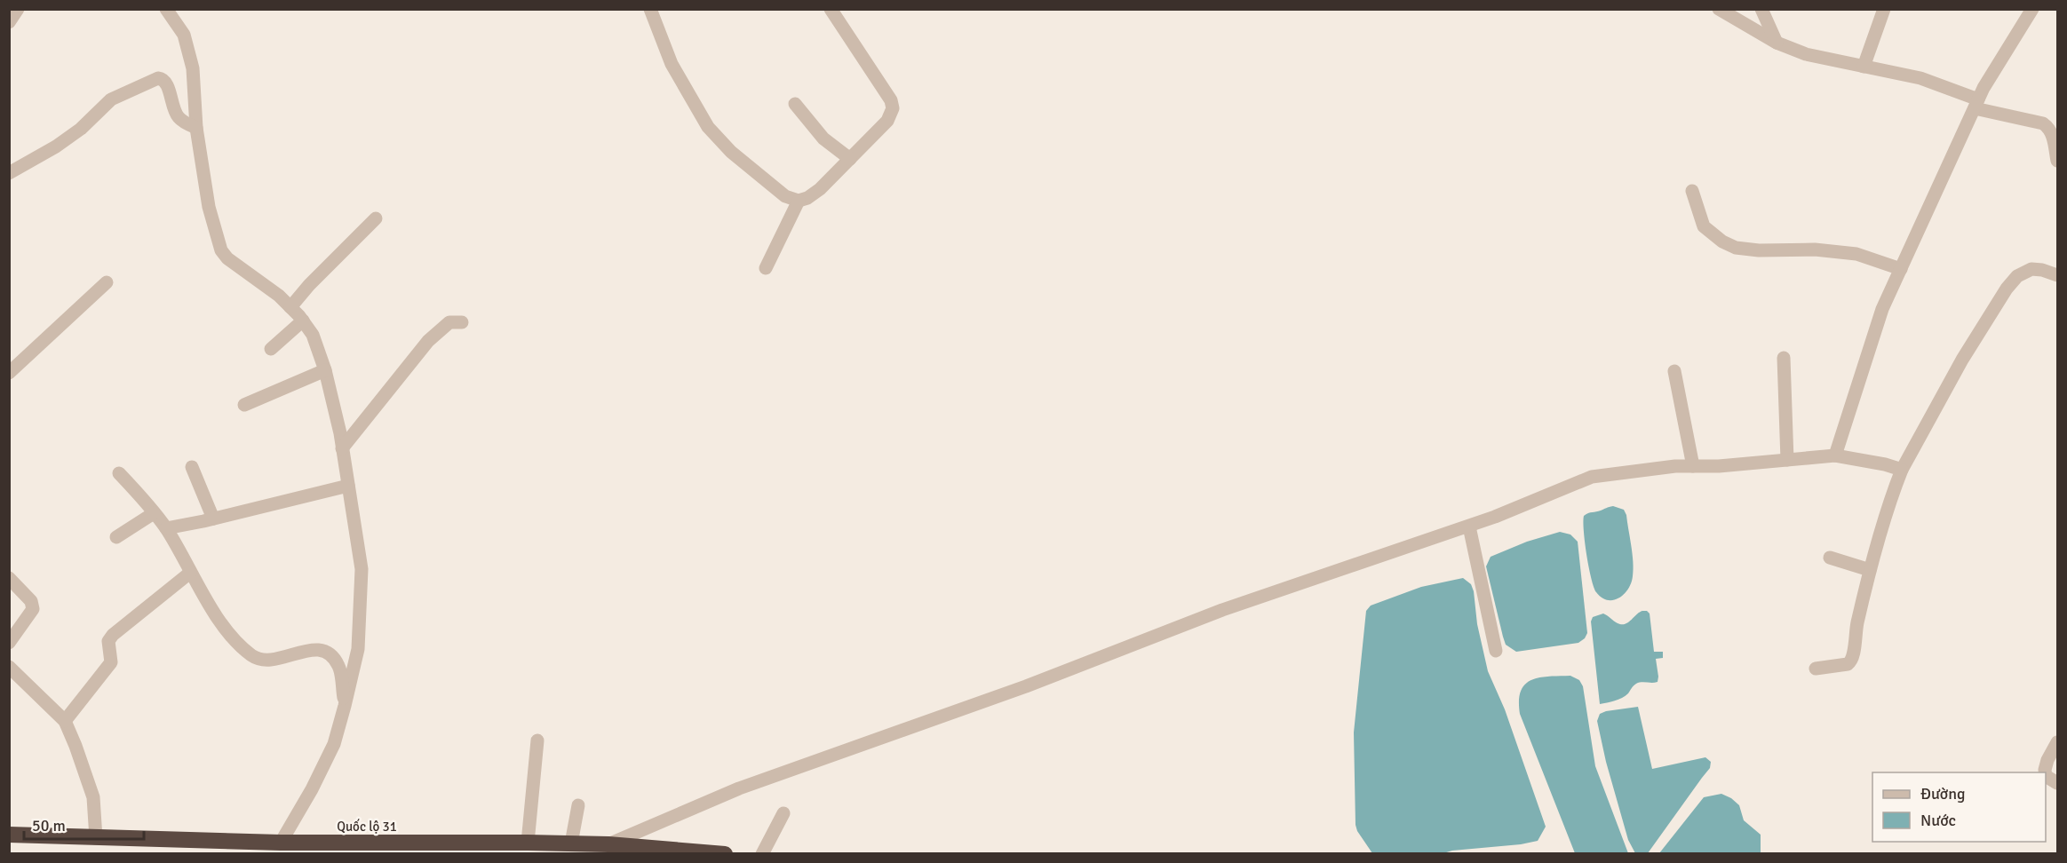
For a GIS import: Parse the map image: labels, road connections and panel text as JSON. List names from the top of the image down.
{
  "streets": {
    "highway": ["Quốc lộ 31"]
  },
  "legend": ["Đường", "Nước"],
  "scale_bar": "50 m"
}
